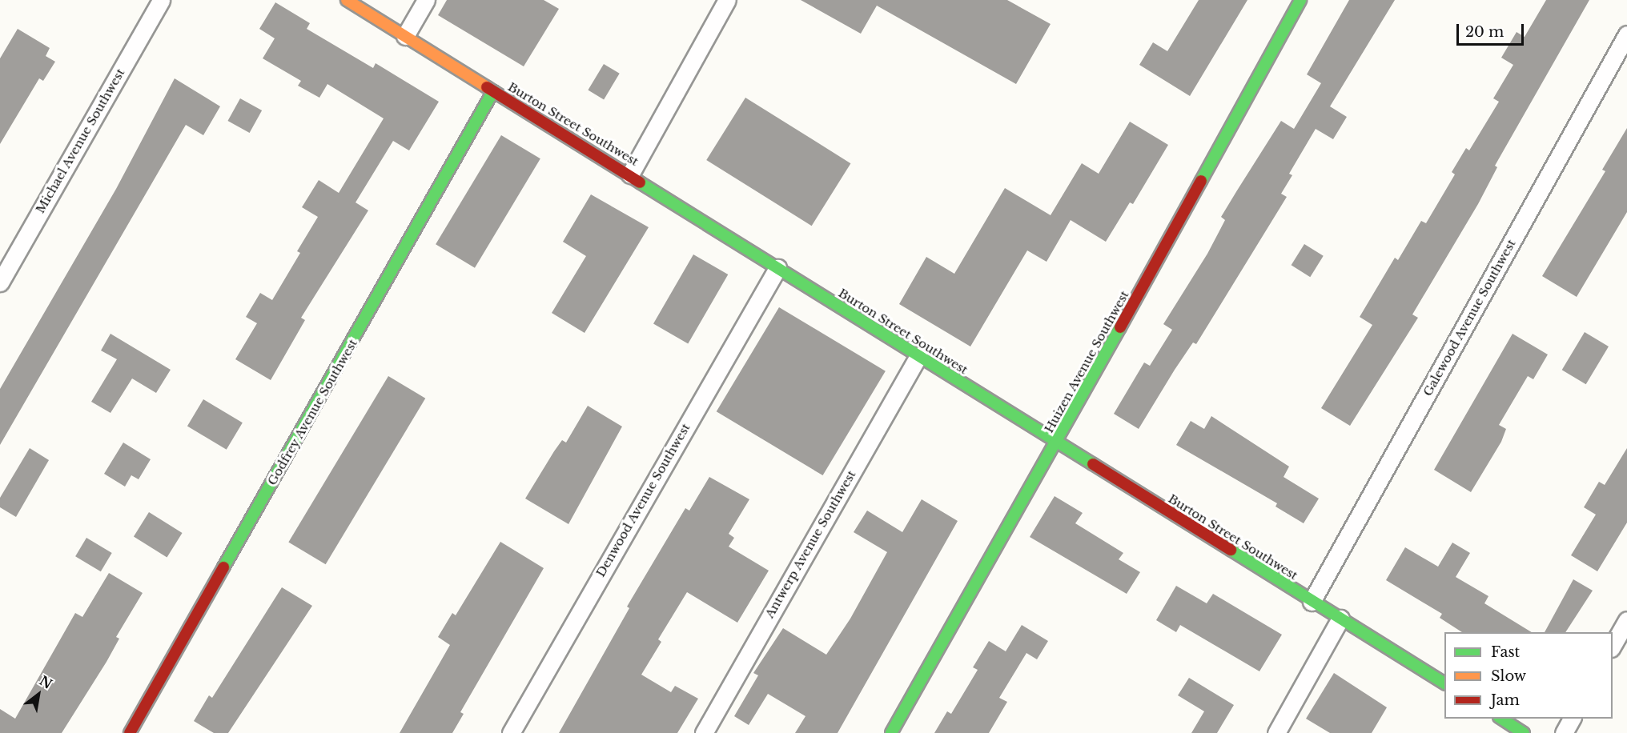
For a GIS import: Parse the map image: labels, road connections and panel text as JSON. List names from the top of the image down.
{
  "streets": {
    "street": [
      "Burton Street Southwest",
      "Michael Avenue Southwest",
      "Galewood Avenue Southwest",
      "Huizen Avenue Southwest",
      "Godfrey Avenue Southwest",
      "Denwood Avenue Southwest",
      "Antwerp Avenue Southwest"
    ]
  },
  "crossings": [
    ["Burton Street Southwest", "Galewood Avenue Southwest"],
    ["Burton Street Southwest", "Huizen Avenue Southwest"],
    ["Burton Street Southwest", "Godfrey Avenue Southwest"],
    ["Burton Street Southwest", "Denwood Avenue Southwest"],
    ["Burton Street Southwest", "Antwerp Avenue Southwest"]
  ],
  "legend": ["Fast", "Slow", "Jam"],
  "scale_bar": "20 m",
  "north": "top right"
}
